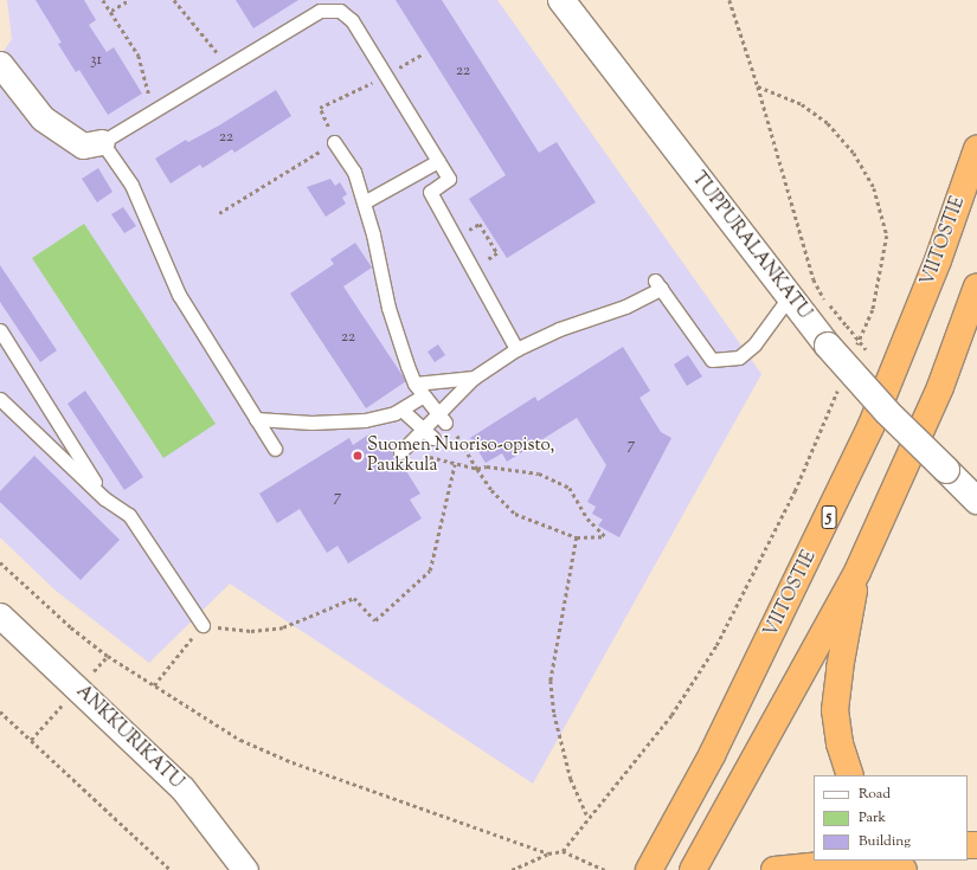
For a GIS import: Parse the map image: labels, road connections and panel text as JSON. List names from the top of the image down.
{
  "streets": {
    "highway": ["VIITOSTIE", "5"],
    "street": ["TUPPURALANKATU", "ANKKURIKATU"]
  },
  "places": ["Suomen Nuoriso-opisto, Paukkula"],
  "house_numbers": [
    "31",
    "22",
    "22",
    "22",
    "7",
    "7"
  ],
  "legend": ["Road", "Park", "Building"]
}
